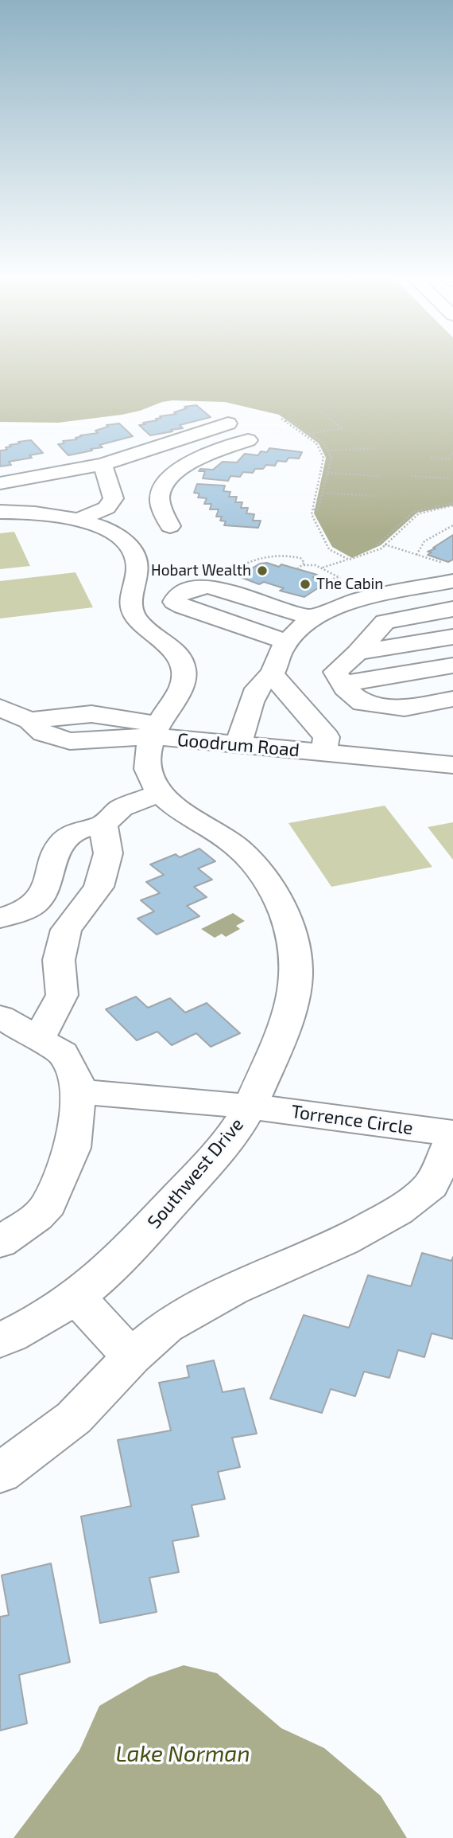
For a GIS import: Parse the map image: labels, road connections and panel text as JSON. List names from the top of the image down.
{
  "streets": {
    "main road": ["Goodrum Road", "Torrence Circle", "Southwest Drive"]
  },
  "crossings": [
    ["Goodrum Road", "Southwest Drive"],
    ["Torrence Circle", "Southwest Drive"]
  ],
  "water": ["Lake Norman"],
  "places": ["Hobart Wealth", "The Cabin"]
}
